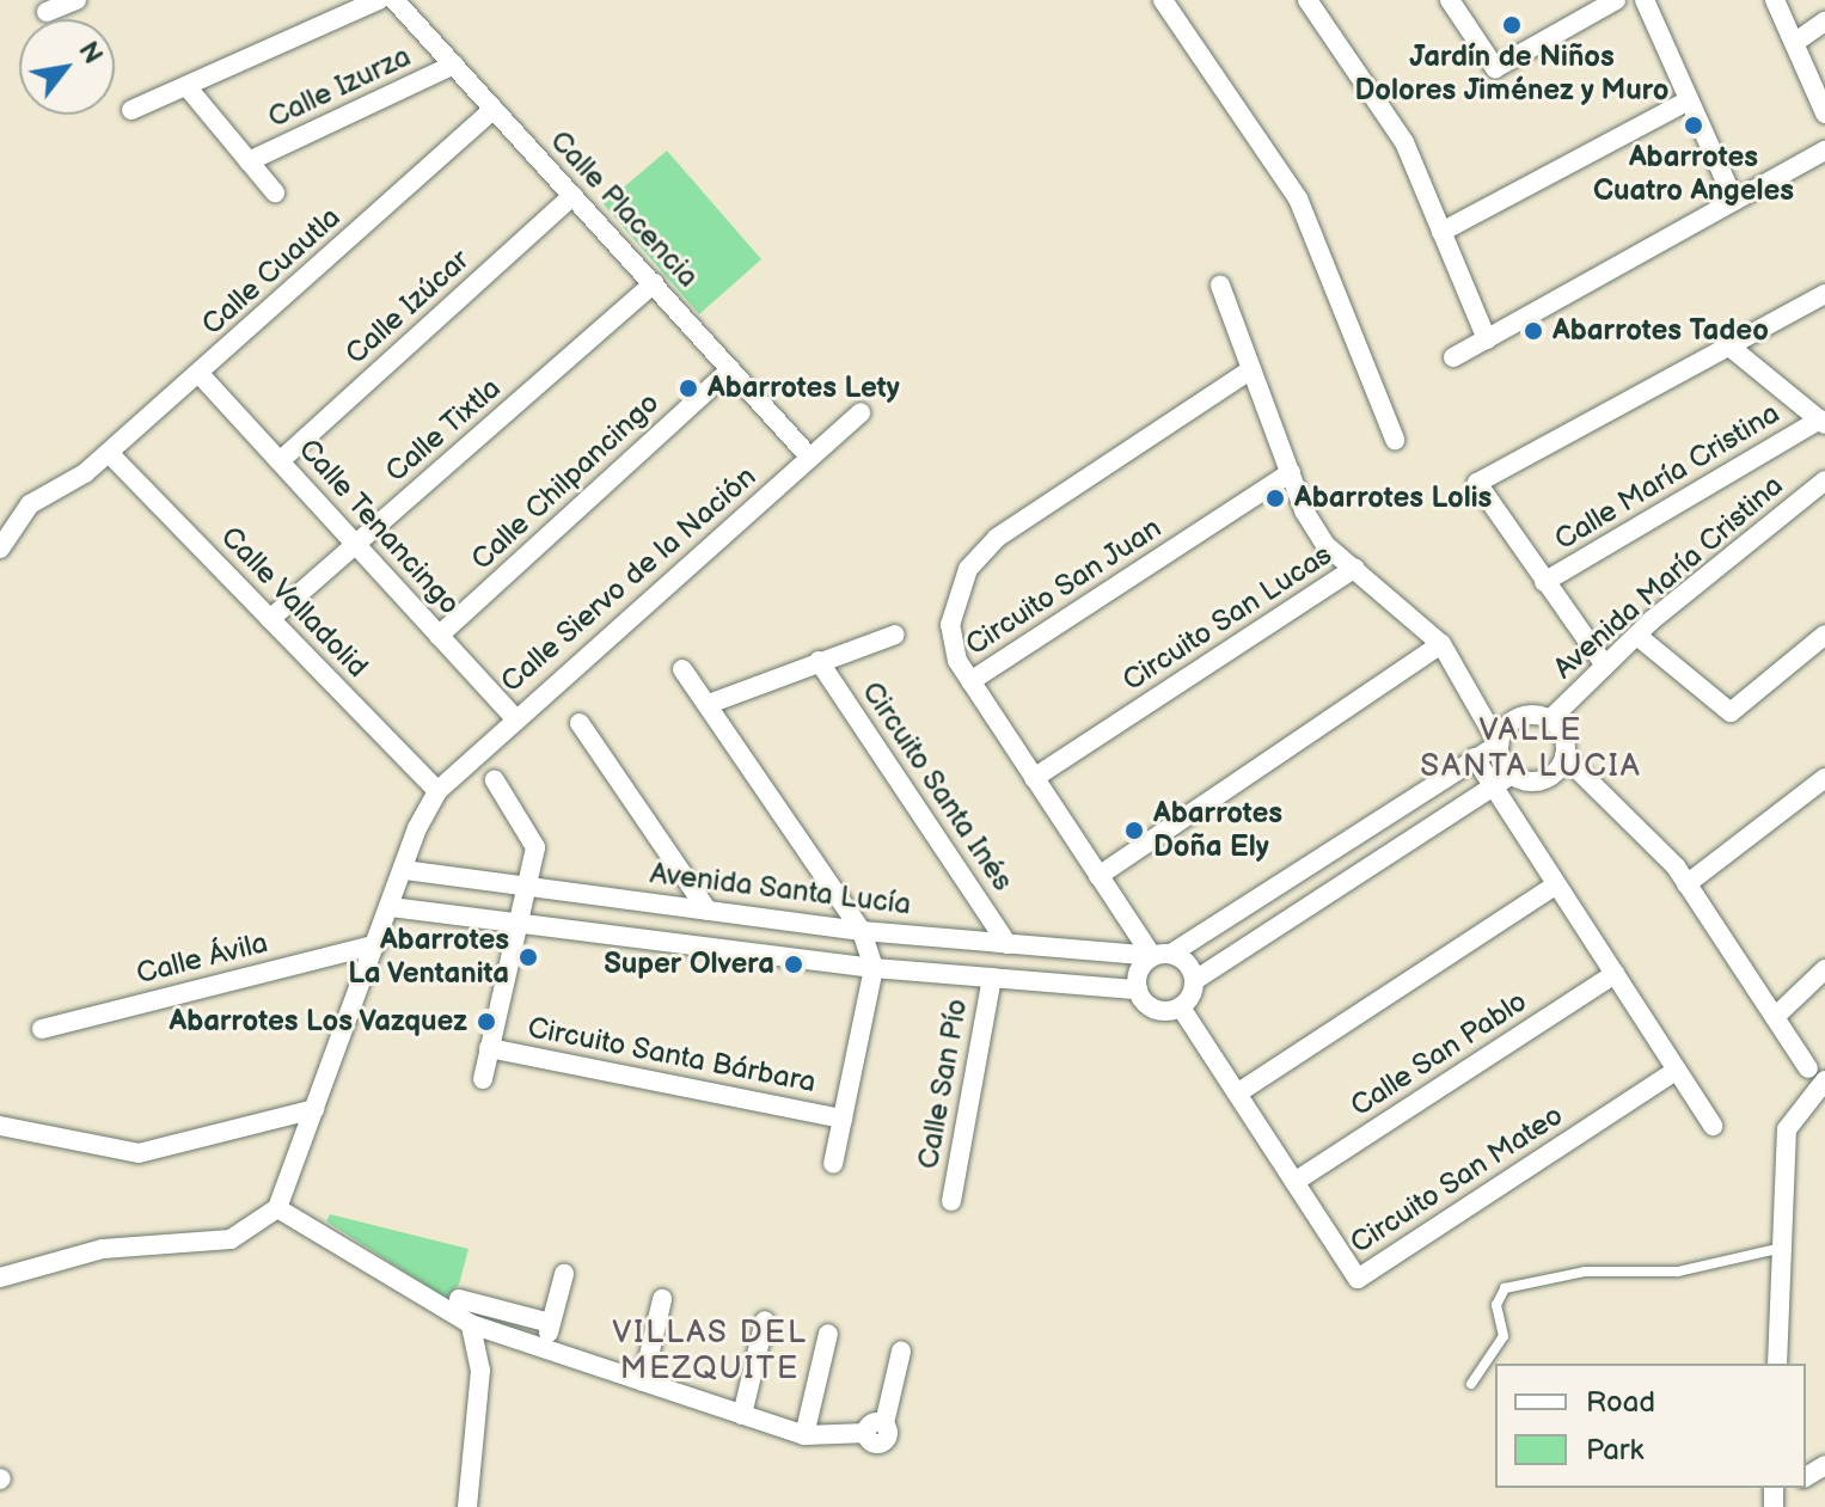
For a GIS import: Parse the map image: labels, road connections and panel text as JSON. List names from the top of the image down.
{
  "streets": {
    "street": [
      "Calle Izurza",
      "Calle Placencia",
      "Calle Cuautla",
      "Calle Izúcar",
      "Calle Tixtla",
      "Calle María Cristina",
      "Calle Chilpancingo",
      "Calle Tenancingo",
      "Avenida María Cristina",
      "Calle Siervo de la Nación",
      "Circuito San Juan",
      "Calle Valladolid",
      "Circuito San Lucas",
      "Circuito Santa Inés",
      "Avenida Santa Lucía",
      "Calle Ávila",
      "Calle San Pablo",
      "Circuito Santa Bárbara",
      "Calle San Pío",
      "Circuito San Mateo"
    ]
  },
  "crossings": [
    ["Calle Izurza", "Calle Placencia"],
    ["Calle Placencia", "Calle Cuautla"],
    ["Calle Placencia", "Calle Izúcar"],
    ["Calle Placencia", "Calle Tixtla"],
    ["Calle Placencia", "Calle Chilpancingo"],
    ["Calle Placencia", "Calle Siervo de la Nación"],
    ["Calle Cuautla", "Calle Tenancingo"],
    ["Calle Cuautla", "Calle Valladolid"],
    ["Calle Izúcar", "Calle Tenancingo"],
    ["Calle Tixtla", "Calle Tenancingo"],
    ["Calle Tixtla", "Calle Valladolid"],
    ["Calle Chilpancingo", "Calle Tenancingo"],
    ["Calle Tenancingo", "Calle Siervo de la Nación"],
    ["Avenida María Cristina", "Circuito San Lucas"],
    ["Calle Siervo de la Nación", "Calle Valladolid"],
    ["Circuito Santa Inés", "Avenida Santa Lucía"],
    ["Avenida Santa Lucía", "Circuito Santa Bárbara"],
    ["Avenida Santa Lucía", "Circuito San Mateo"],
    ["Calle San Pablo", "Circuito San Mateo"]
  ],
  "districts": ["VALLE SANTA LUCIA", "VILLAS DEL MEZQUITE"],
  "places": [
    "Jardín de Niños Dolores Jiménez y Muro",
    "Abarrotes Cuatro Angeles",
    "Abarrotes Tadeo",
    "Abarrotes Lety",
    "Abarrotes Lolis",
    "Abarrotes Doña Ely",
    "Abarrotes La Ventanita",
    "Super Olvera",
    "Abarrotes Los Vazquez"
  ],
  "legend": ["Road", "Park"],
  "north": "top right"
}
